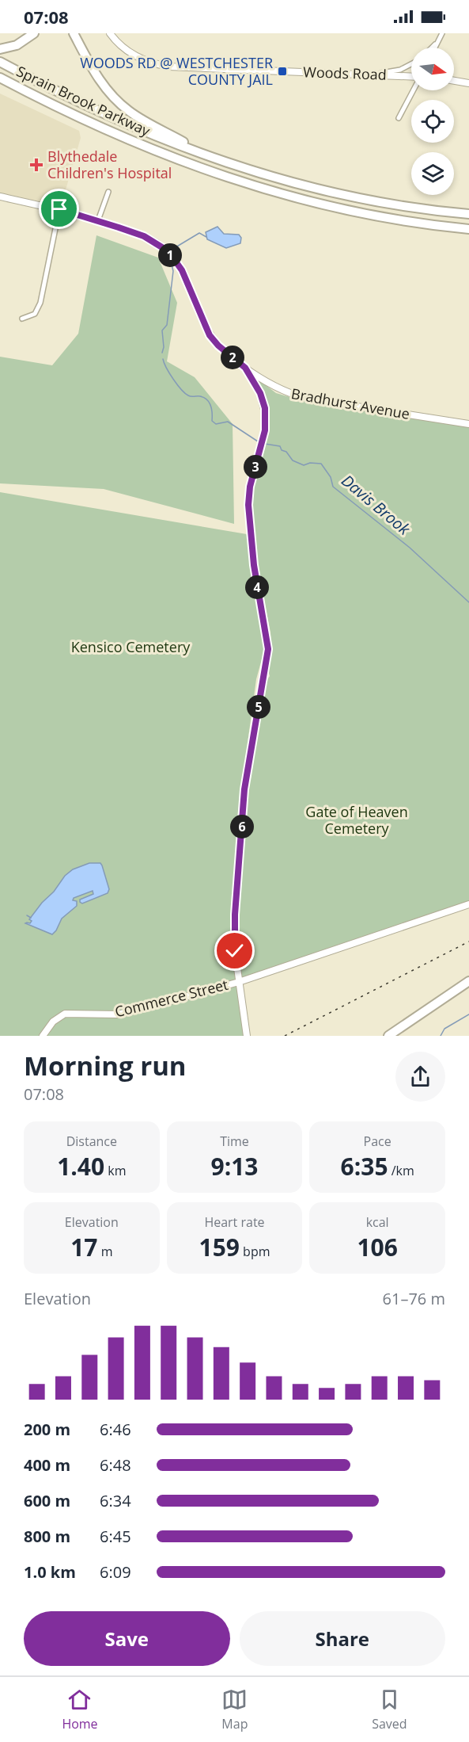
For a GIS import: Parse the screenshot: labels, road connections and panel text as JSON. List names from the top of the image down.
{
  "streets": {
    "highway": ["Sprain Brook Parkway"],
    "street": ["Woods Road", "Bradhurst Avenue", "Commerce Street"]
  },
  "water": ["Davis Brook"],
  "parks": ["Kensico Cemetery", "Gate of Heaven Cemetery"],
  "places": {
    "transit": ["WOODS RD @ WESTCHESTER COUNTY JAIL"],
    "health": ["Blythedale Children's Hospital"]
  },
  "north": "right",
  "page": {
    "status": "07:08",
    "pins": [
      "1",
      "2",
      "3",
      "4",
      "5",
      "6"
    ],
    "heading": ["Morning run", "07:08"],
    "stats": [
      ["Distance", "1.40 km"],
      ["Time", "9:13"],
      ["Pace", "6:35 /km"],
      ["Elevation", "17 m"],
      ["Heart rate", "159 bpm"],
      ["kcal", "106"]
    ],
    "chart": ["Elevation", "61–76 m"],
    "list": [
      {
        "name": "200 m",
        "note": "6:46"
      },
      {
        "name": "400 m",
        "note": "6:48"
      },
      {
        "name": "600 m",
        "note": "6:34"
      },
      {
        "name": "800 m",
        "note": "6:45"
      },
      {
        "name": "1.0 km",
        "note": "6:09"
      }
    ],
    "buttons": ["Save", "Share"],
    "tabs": ["Home", "Map", "Saved"]
  }
}
